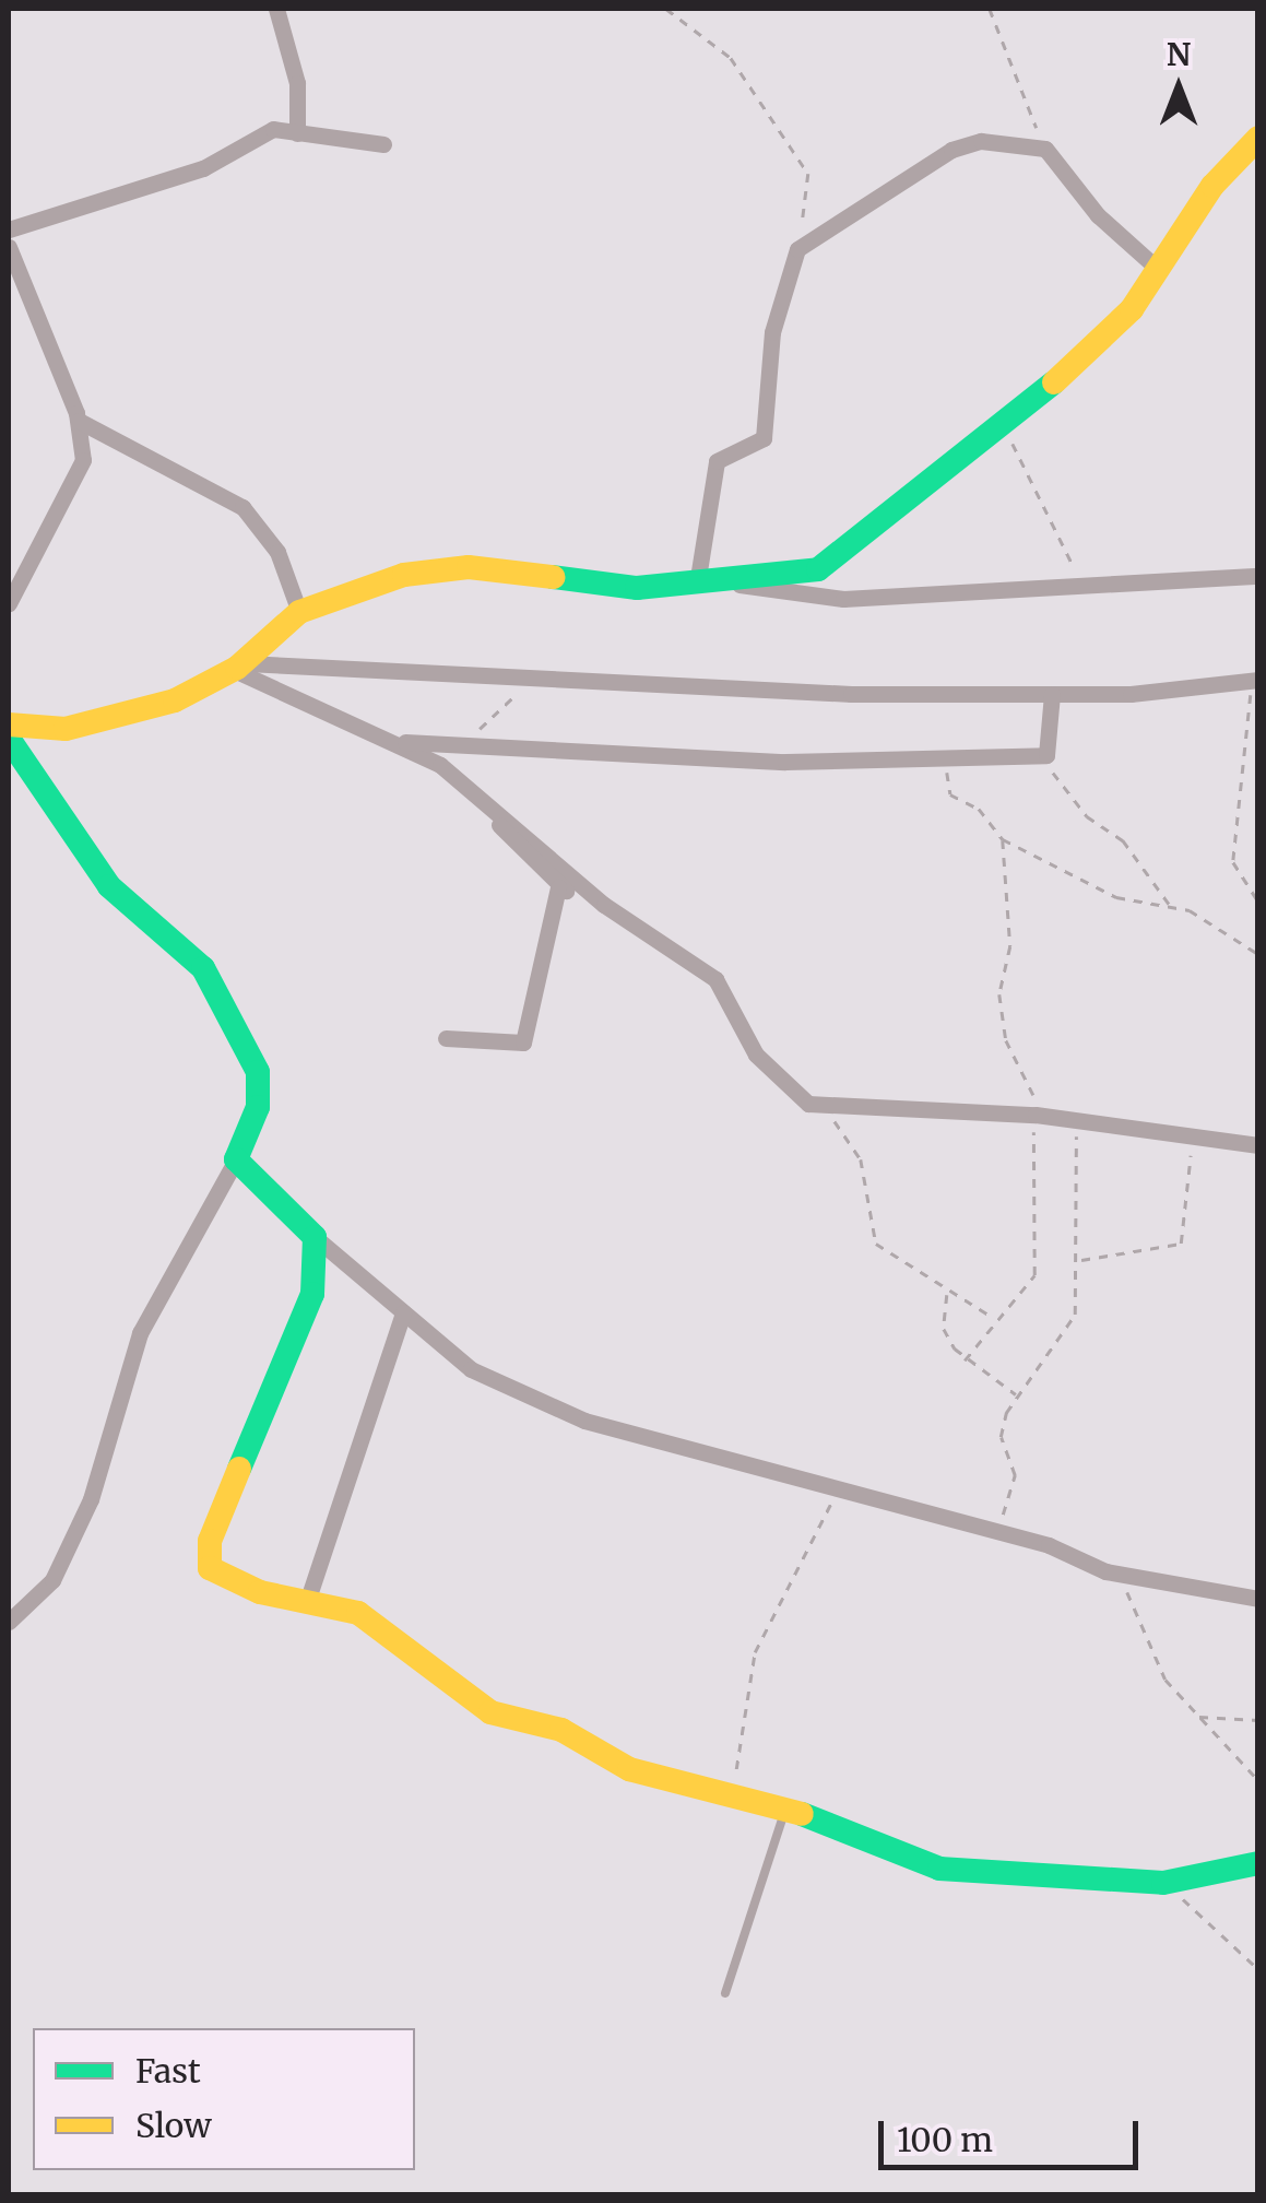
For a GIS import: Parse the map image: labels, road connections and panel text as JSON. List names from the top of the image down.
{
  "legend": ["Fast", "Slow"],
  "scale_bar": "100 m",
  "north": "top"
}
